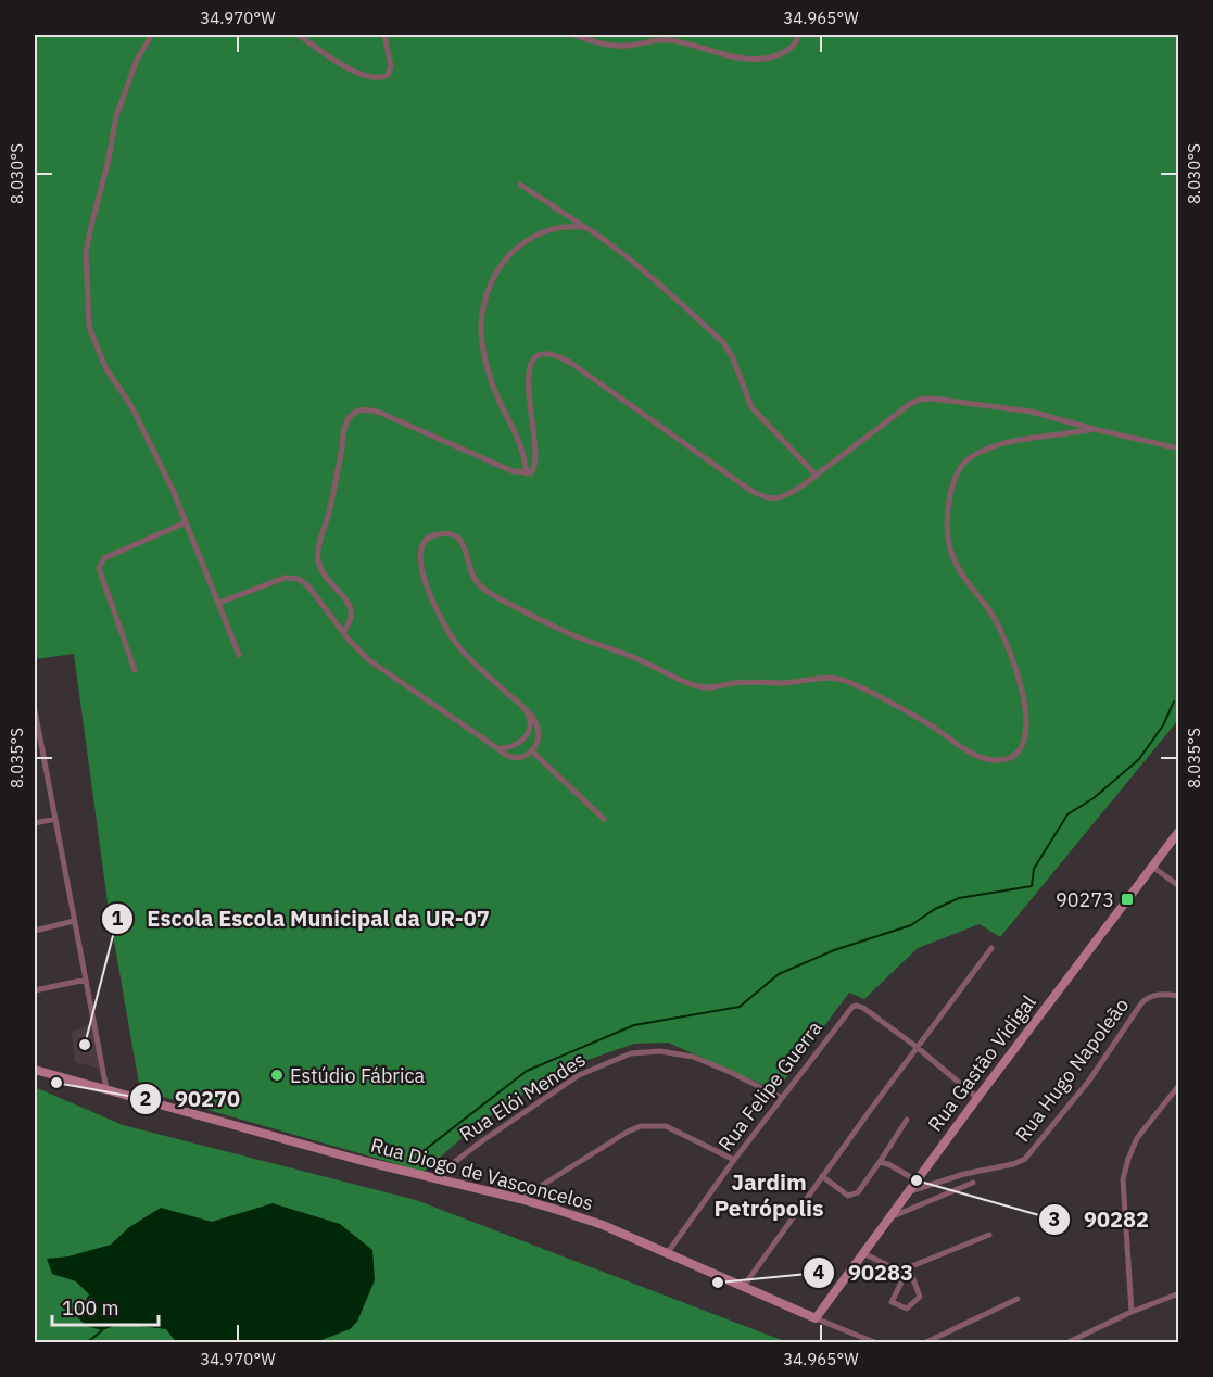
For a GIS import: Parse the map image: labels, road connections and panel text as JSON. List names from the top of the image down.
{
  "streets": {
    "street": [
      "Rua Gastão Vidigal",
      "Rua Hugo Napoleão",
      "Rua Felipe Guerra",
      "Rua Elói Mendes",
      "Rua Diogo de Vasconcelos"
    ]
  },
  "crossings": [
    ["Rua Gastão Vidigal", "Rua Hugo Napoleão"],
    ["Rua Gastão Vidigal", "Rua Diogo de Vasconcelos"],
    ["Rua Felipe Guerra", "Rua Elói Mendes"],
    ["Rua Felipe Guerra", "Rua Diogo de Vasconcelos"],
    ["Rua Elói Mendes", "Rua Diogo de Vasconcelos"]
  ],
  "districts": ["Jardim Petrópolis"],
  "places": {
    "transit": ["90273"],
    "other": [
      "Escola Escola Municipal da UR-07",
      "Estúdio Fábrica",
      "90270",
      "90282",
      "90283"
    ]
  },
  "scale_bar": "100 m",
  "coordinates": [
    "34.970°W",
    "34.965°W",
    "8.030°S",
    "8.035°S"
  ]
}
